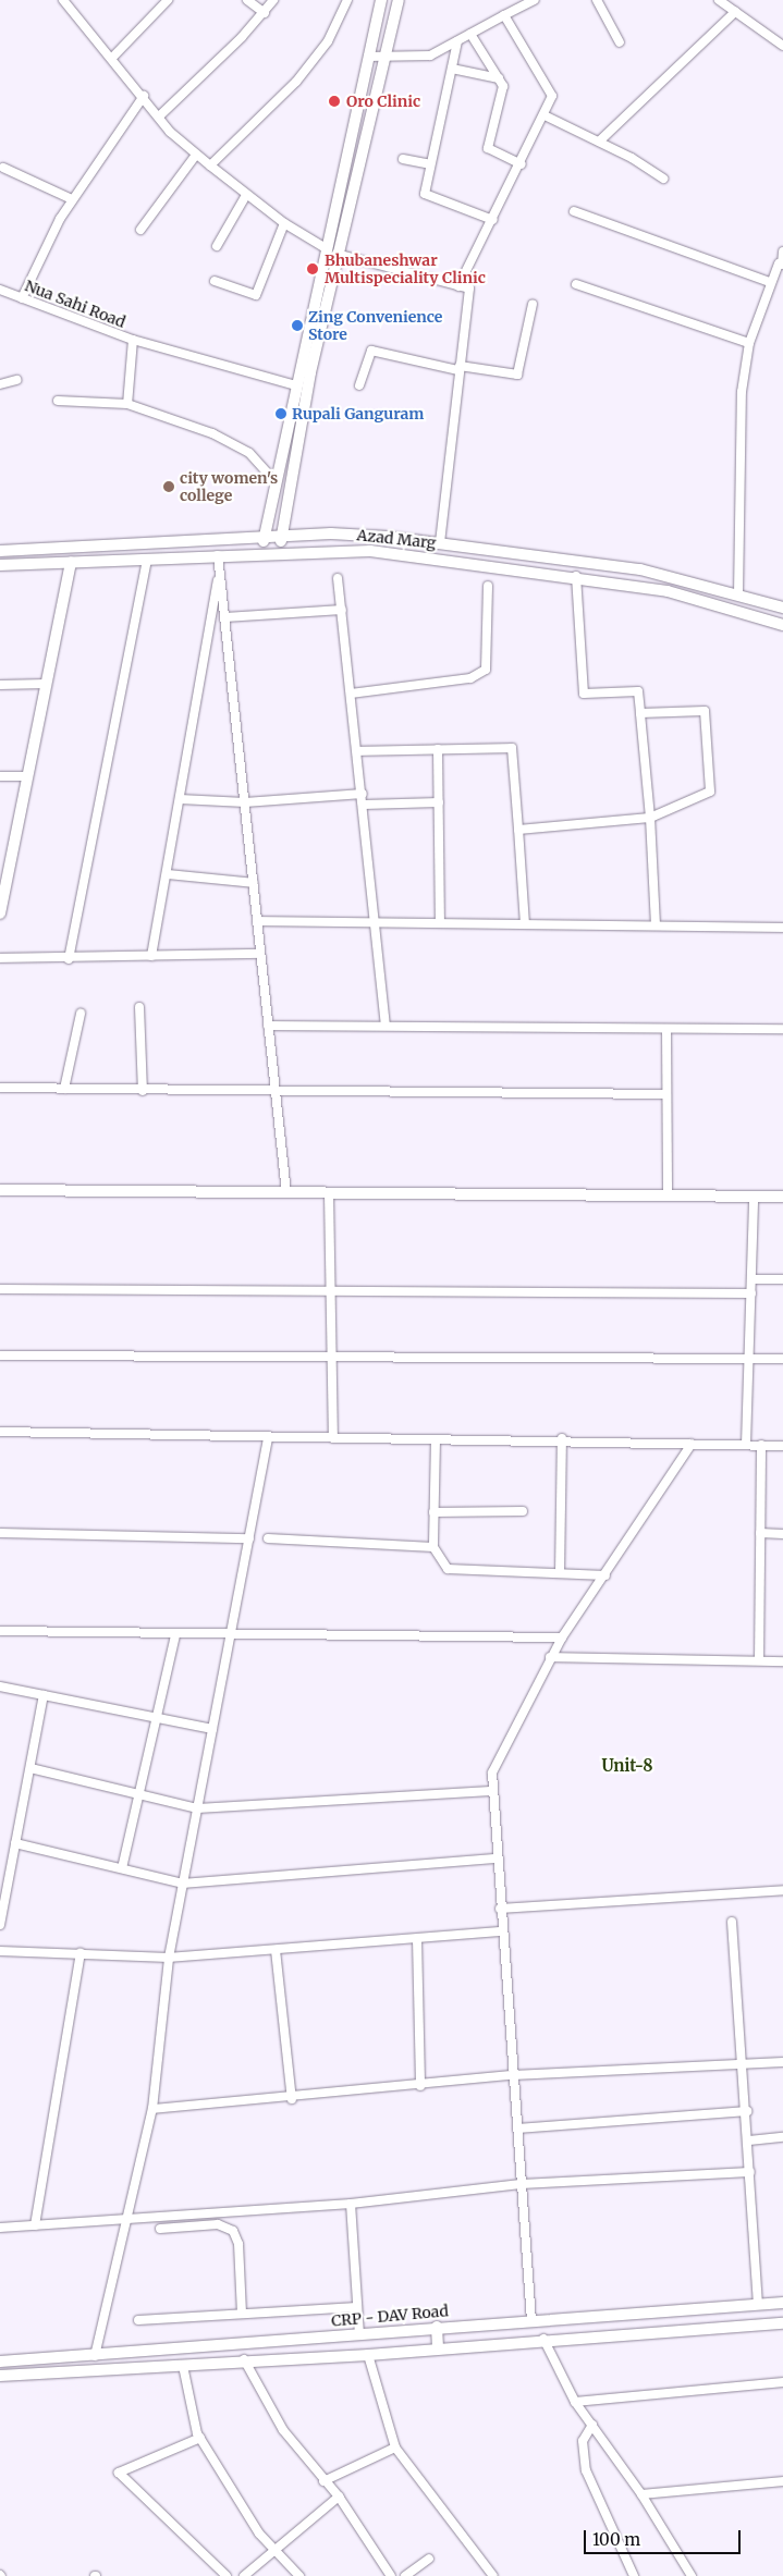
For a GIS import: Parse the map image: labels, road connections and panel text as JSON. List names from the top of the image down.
{
  "streets": {
    "street": ["Nua Sahi Road", "Azad Marg", "CRP - DAV Road"]
  },
  "districts": ["Unit-8"],
  "places": [
    "Oro Clinic",
    "Bhubaneshwar Multispeciality Clinic",
    "Zing Convenience Store",
    "Rupali Ganguram",
    "city women's college"
  ],
  "scale_bar": "100 m"
}
